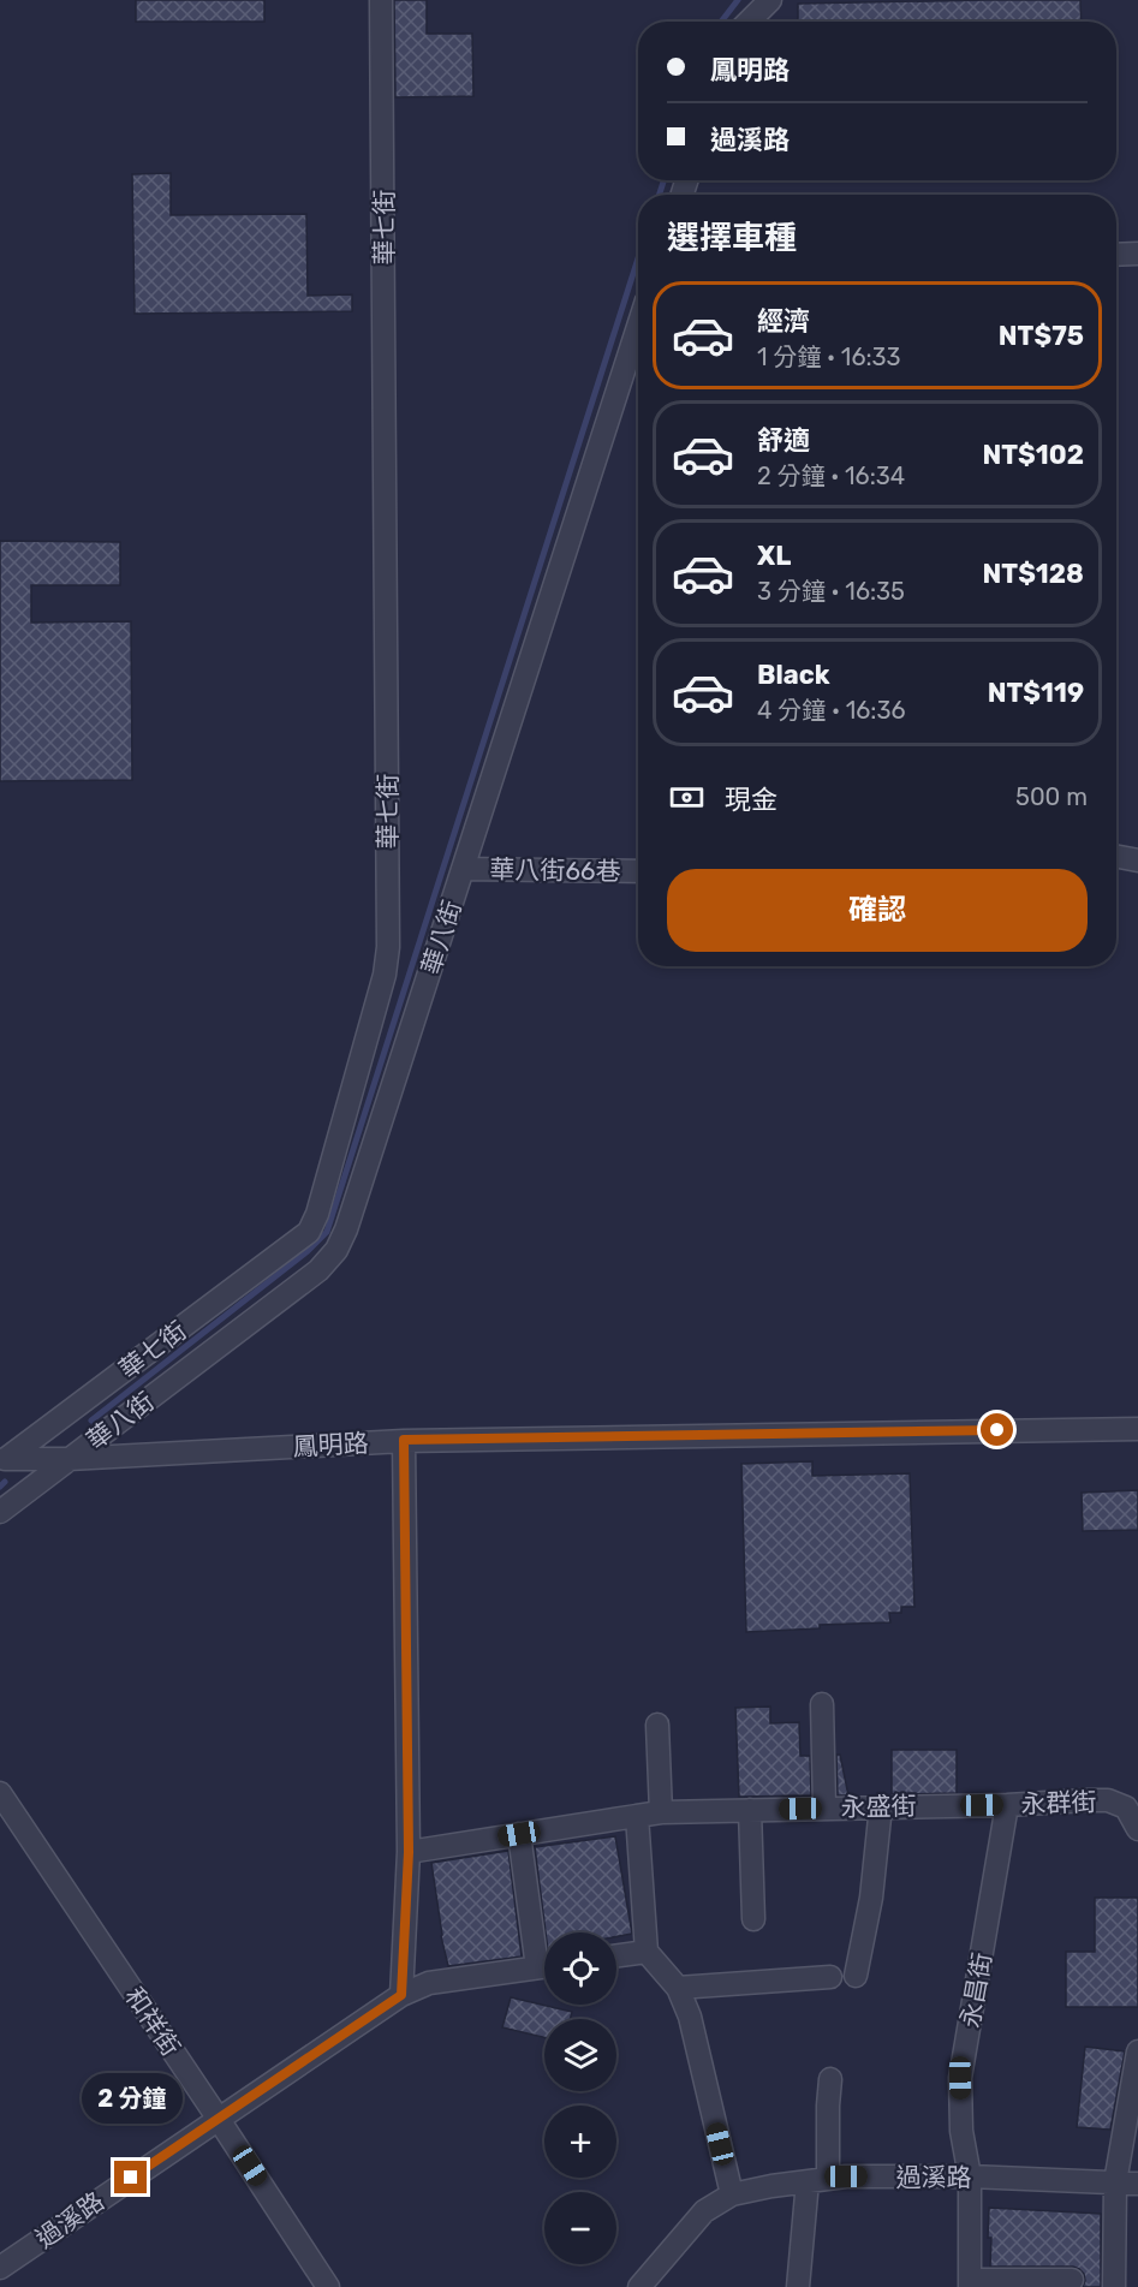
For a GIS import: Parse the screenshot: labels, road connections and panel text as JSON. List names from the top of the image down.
{
  "streets": {
    "street": [
      "華七街",
      "華八街66巷",
      "華八街",
      "鳳明路",
      "永群街",
      "永盛街",
      "永昌街",
      "和祥街",
      "過溪路"
    ]
  },
  "crossings": [
    ["華七街", "鳳明路"],
    ["華八街66巷", "華八街"],
    ["華八街", "鳳明路"],
    ["永群街", "永盛街"],
    ["永群街", "永昌街"],
    ["永盛街", "永昌街"],
    ["永昌街", "過溪路"],
    ["和祥街", "過溪路"]
  ],
  "page": {
    "banner": ["鳳明路", "過溪路"],
    "heading": "選擇車種",
    "list": [
      {
        "name": "經濟",
        "note": "1 分鐘 · 16:33",
        "value": "NT$75"
      },
      {
        "name": "舒適",
        "note": "2 分鐘 · 16:34",
        "value": "NT$102"
      },
      {
        "name": "XL",
        "note": "3 分鐘 · 16:35",
        "value": "NT$128"
      },
      {
        "name": "Black",
        "note": "4 分鐘 · 16:36",
        "value": "NT$119"
      }
    ],
    "pay": ["現金", "500 m"],
    "buttons": "確認",
    "map_buttons": ["+", "−"],
    "bubble": "2 分鐘"
  }
}
